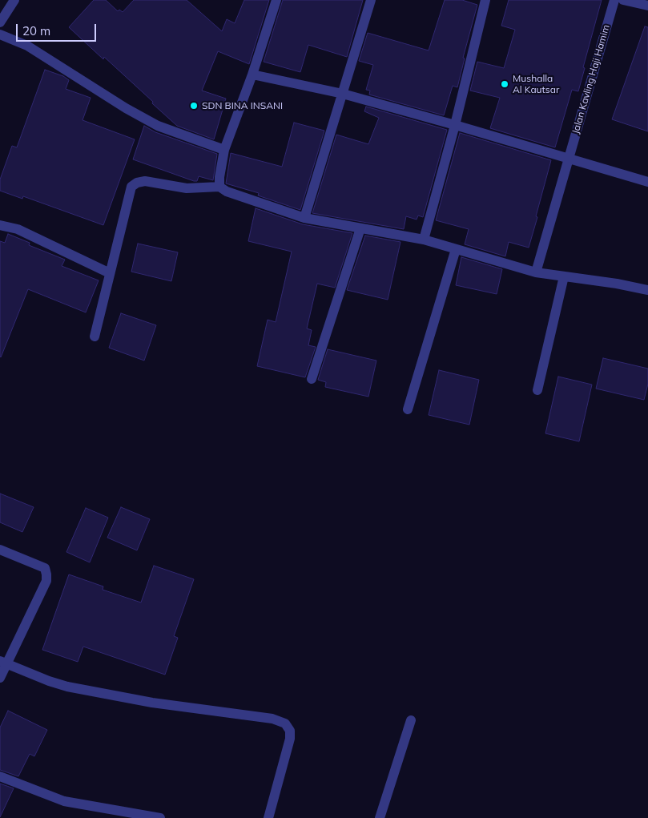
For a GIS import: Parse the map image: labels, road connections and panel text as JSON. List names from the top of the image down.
{
  "streets": {
    "street": ["Jalan Kavling Haji Hamim"]
  },
  "places": ["Mushalla Al Kautsar", "SDN BINA INSANI"],
  "scale_bar": "20 m"
}
